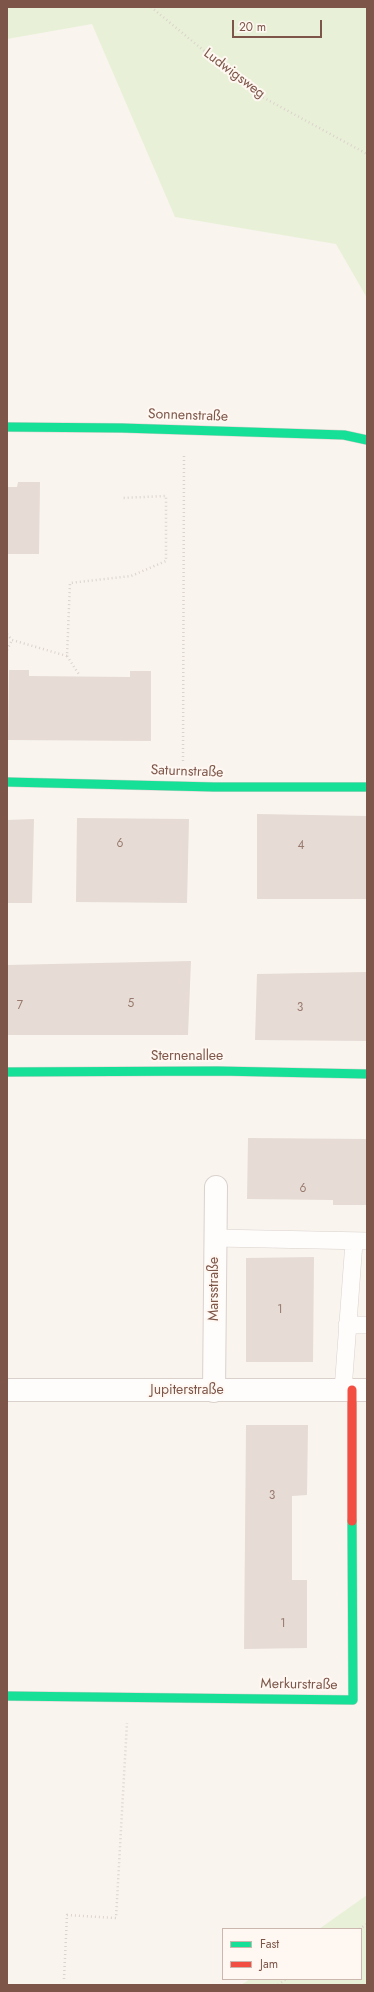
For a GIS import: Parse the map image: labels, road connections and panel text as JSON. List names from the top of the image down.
{
  "streets": {
    "street": [
      "Sonnenstraße",
      "Saturnstraße",
      "Sternenallee",
      "Marsstraße",
      "Jupiterstraße",
      "Merkurstraße"
    ],
    "path": ["Ludwigsweg"]
  },
  "crossings": [
    ["Marsstraße", "Jupiterstraße"],
    ["Jupiterstraße", "Merkurstraße"]
  ],
  "house_numbers": [
    "6",
    "4",
    "5",
    "7",
    "3",
    "6",
    "1",
    "3",
    "1"
  ],
  "legend": ["Fast", "Jam"],
  "scale_bar": "20 m"
}
